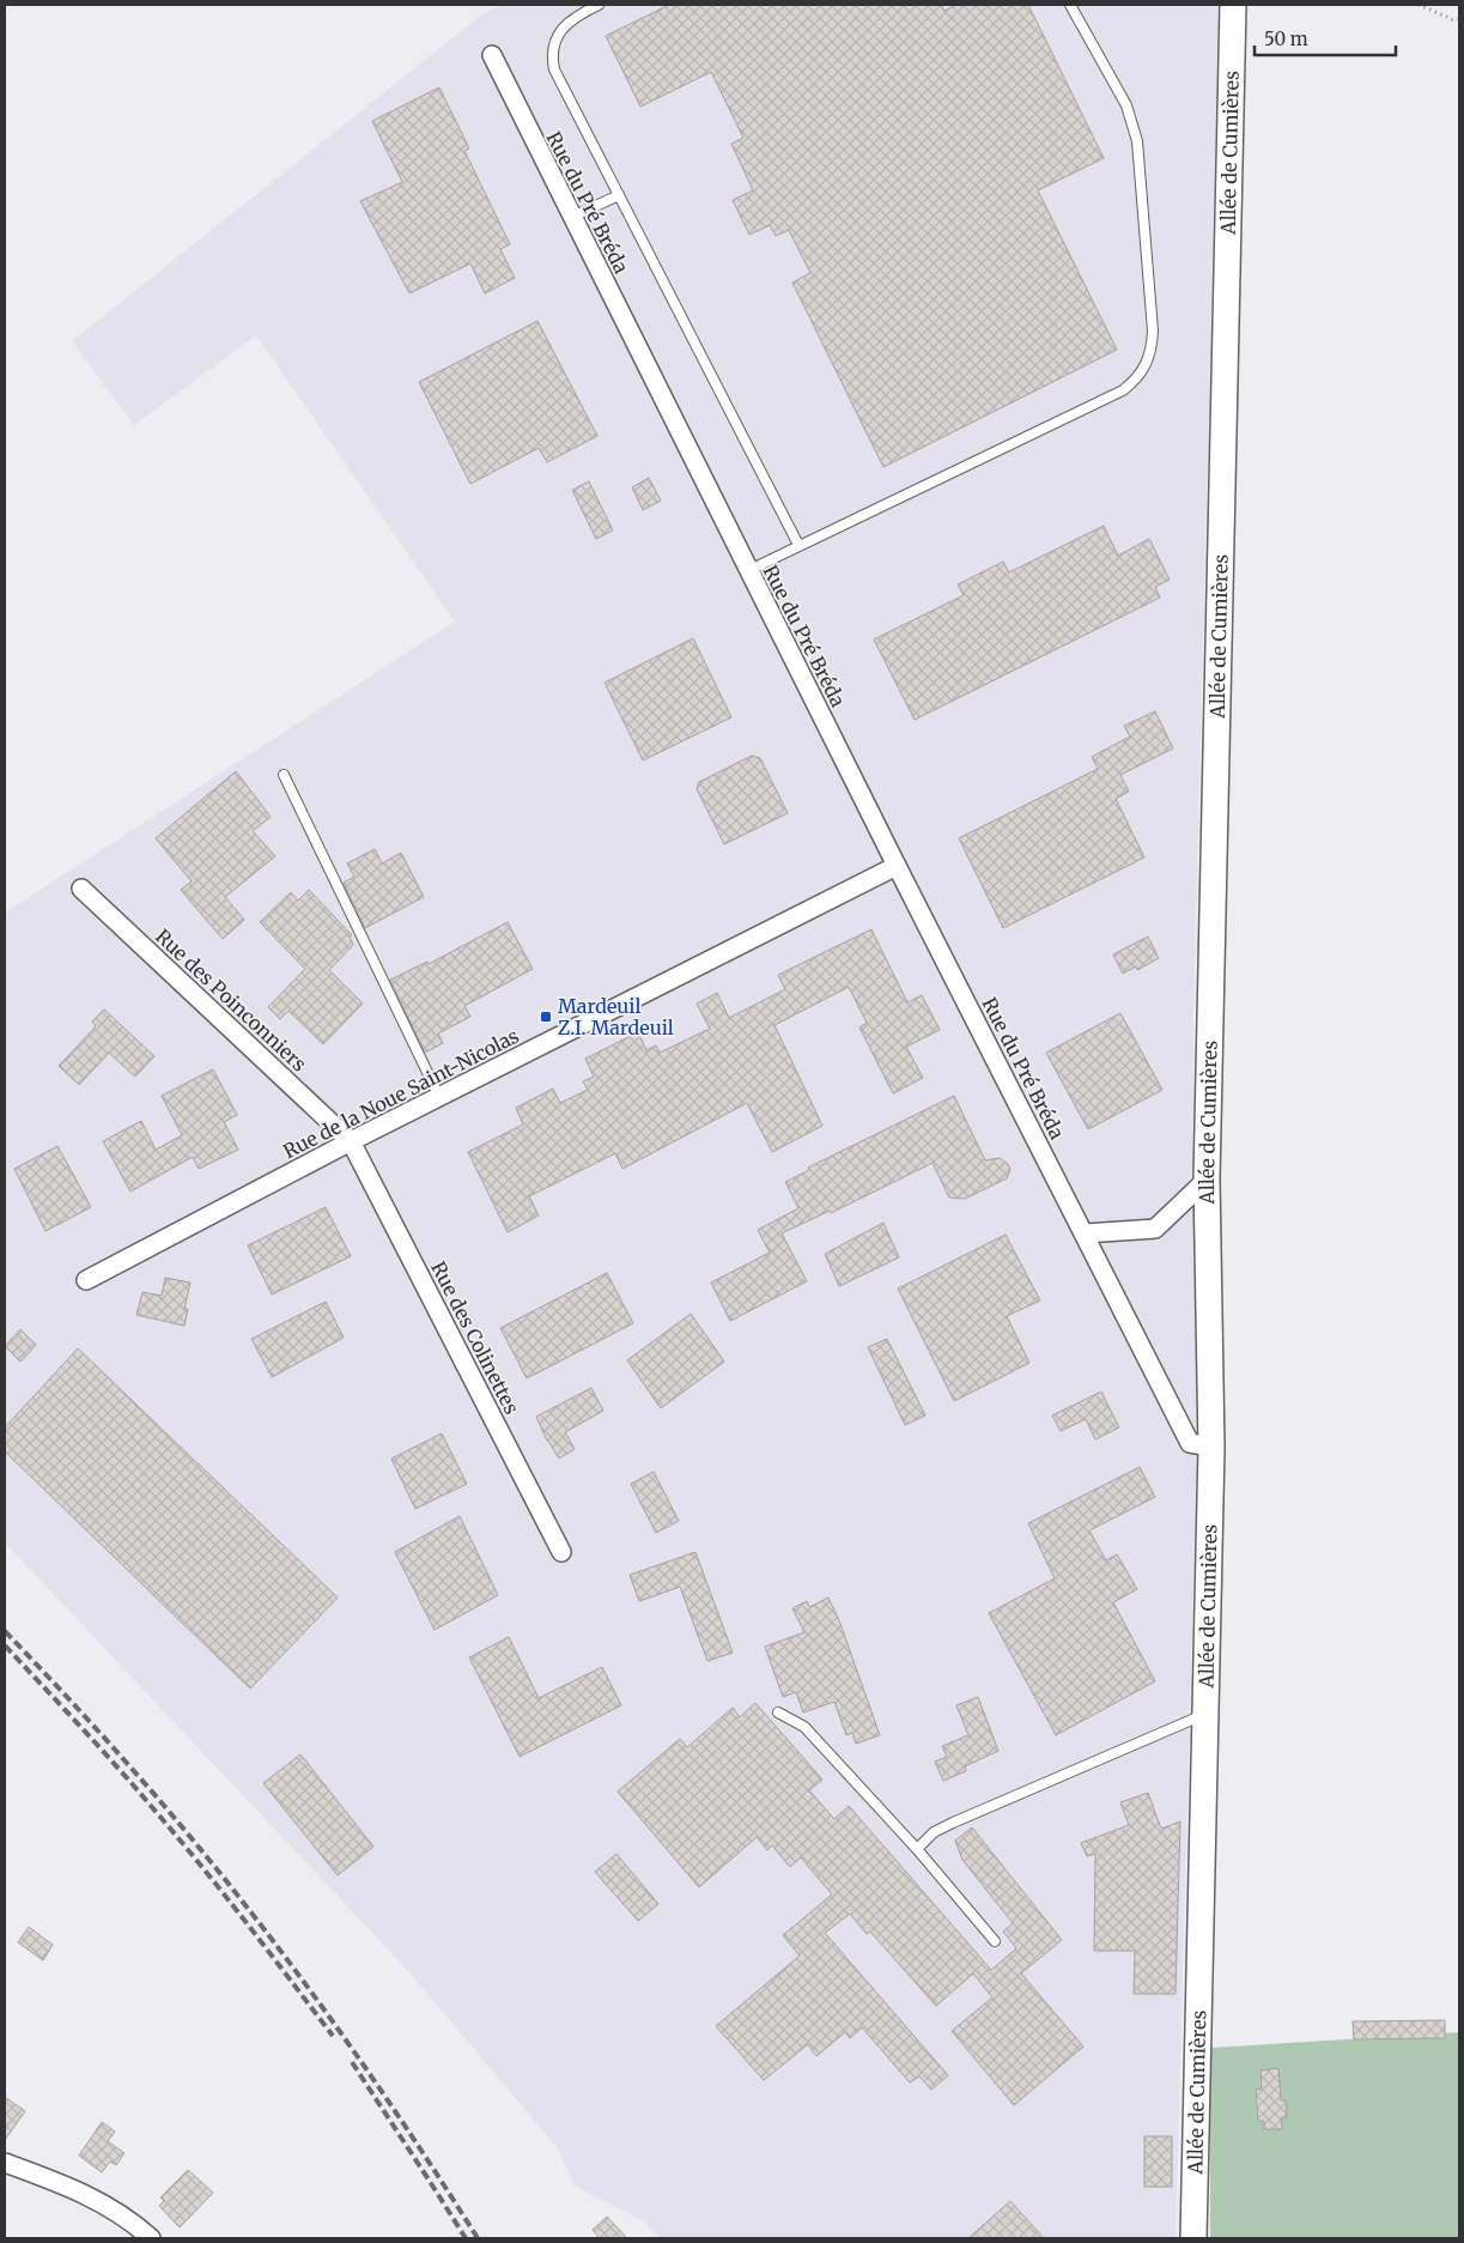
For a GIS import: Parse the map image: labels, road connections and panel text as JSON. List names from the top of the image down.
{
  "streets": {
    "main road": ["Allée de Cumières"],
    "street": [
      "Rue du Pré Bréda",
      "Rue des Poinconniers",
      "Rue de la Noue Saint-Nicolas",
      "Rue des Colinettes"
    ]
  },
  "crossings": [
    ["Allée de Cumières", "Rue du Pré Bréda"],
    ["Rue du Pré Bréda", "Rue de la Noue Saint-Nicolas"],
    ["Rue des Poinconniers", "Rue de la Noue Saint-Nicolas"],
    ["Rue des Poinconniers", "Rue des Colinettes"],
    ["Rue de la Noue Saint-Nicolas", "Rue des Colinettes"]
  ],
  "places": {
    "transit": ["Mardeuil Z.I. Mardeuil"]
  },
  "scale_bar": "50 m"
}
